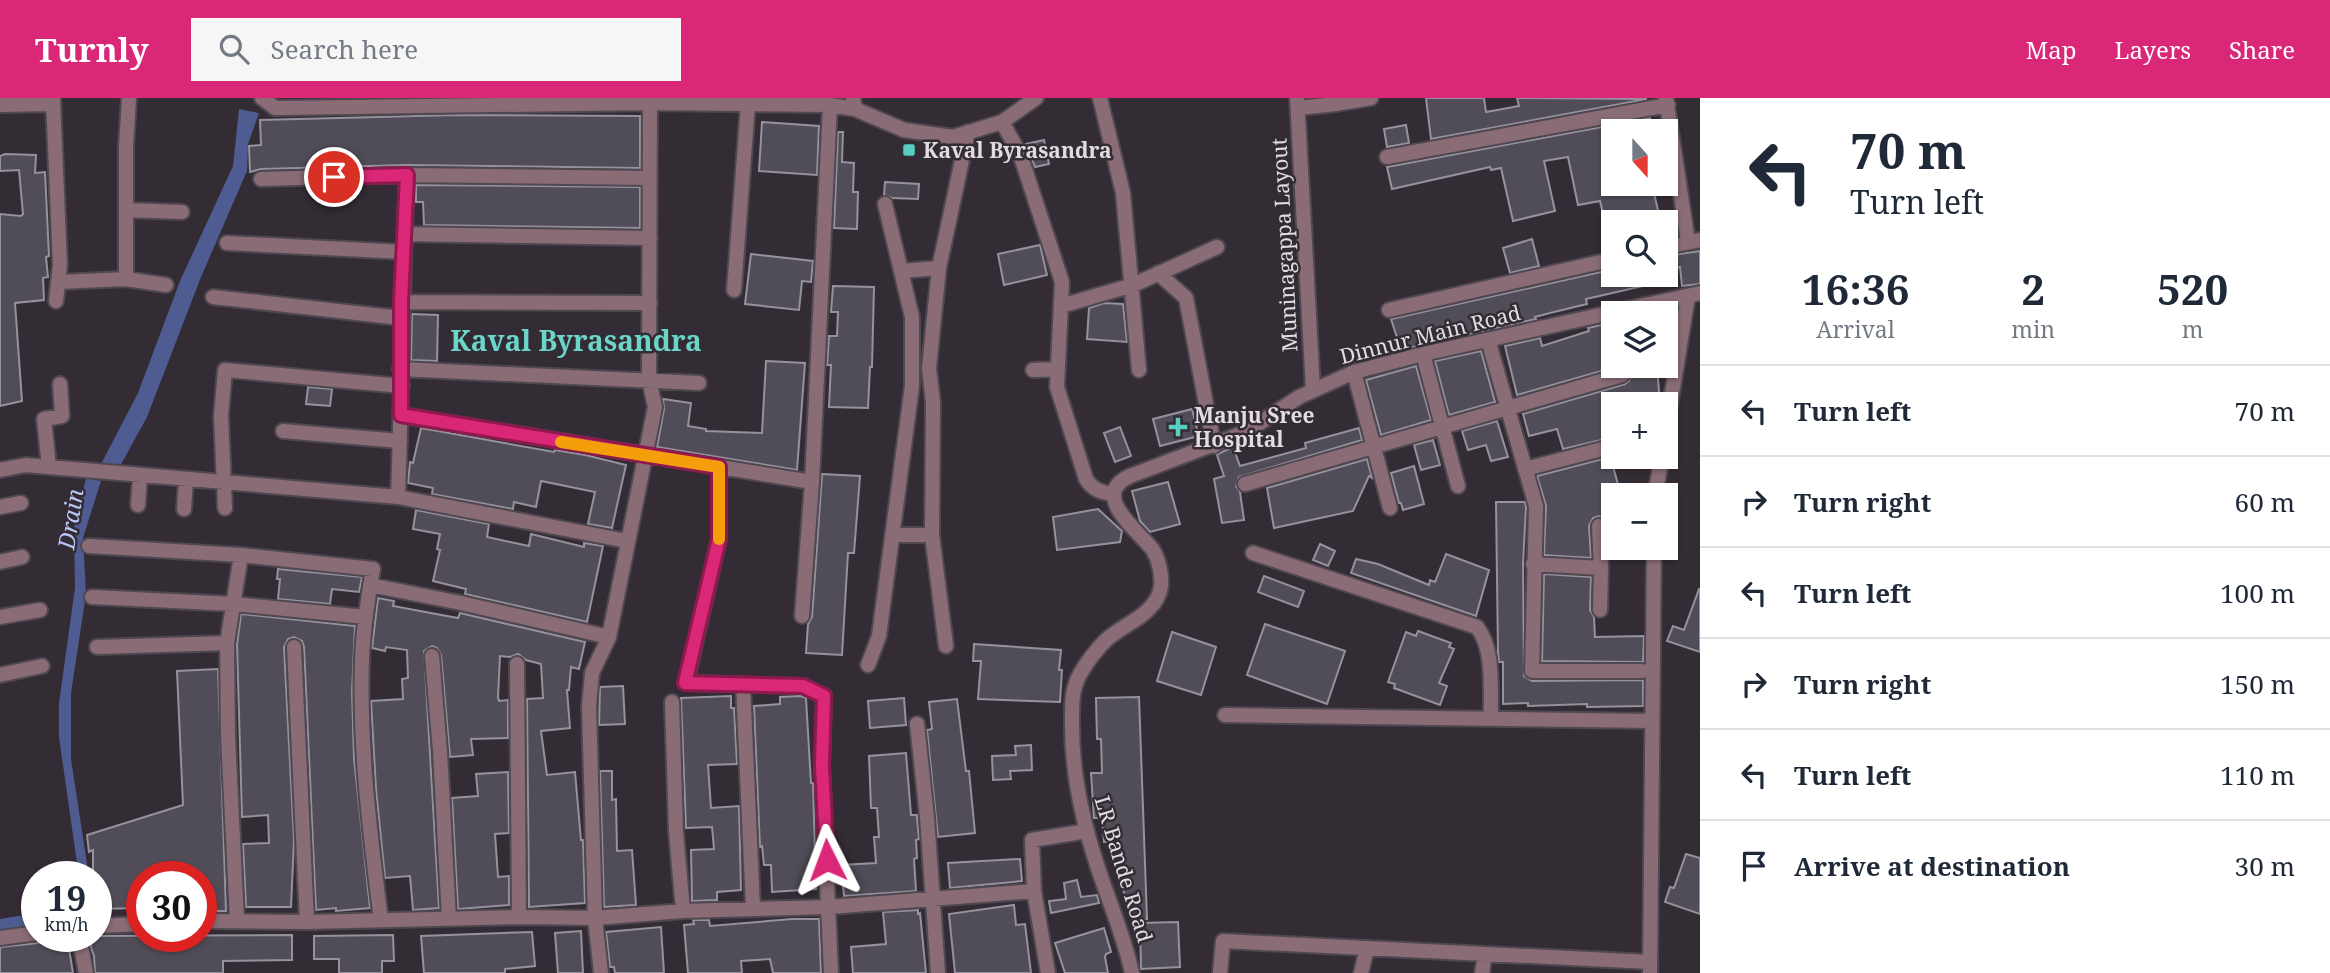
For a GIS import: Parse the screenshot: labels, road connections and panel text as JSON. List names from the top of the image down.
{
  "streets": {
    "street": ["Muninagappa Layout", "Dinnur Main Road", "LR Bande Road"]
  },
  "crossings": [
    ["Muninagappa Layout", "Dinnur Main Road"],
    ["Dinnur Main Road", "LR Bande Road"]
  ],
  "districts": ["Kaval Byrasandra"],
  "water": ["Drain"],
  "places": {
    "transit": ["Kaval Byrasandra"],
    "health": ["Manju Sree Hospital"]
  },
  "north": "bottom",
  "page": {
    "header": "Turnly",
    "search": "Search here",
    "nav": ["Map", "Layers", "Share"],
    "turn": ["70 m", "Turn left"],
    "map_buttons": ["+", "−"],
    "eta": [
      "16:36",
      "Arrival",
      "2",
      "min",
      "520",
      "m"
    ],
    "list": [
      {
        "name": "Turn left",
        "value": "70 m"
      },
      {
        "name": "Turn right",
        "value": "60 m"
      },
      {
        "name": "Turn left",
        "value": "100 m"
      },
      {
        "name": "Turn right",
        "value": "150 m"
      },
      {
        "name": "Turn left",
        "value": "110 m"
      },
      {
        "name": "Arrive at destination",
        "value": "30 m"
      }
    ],
    "speed": "19 km/h",
    "limit": "30"
  }
}
